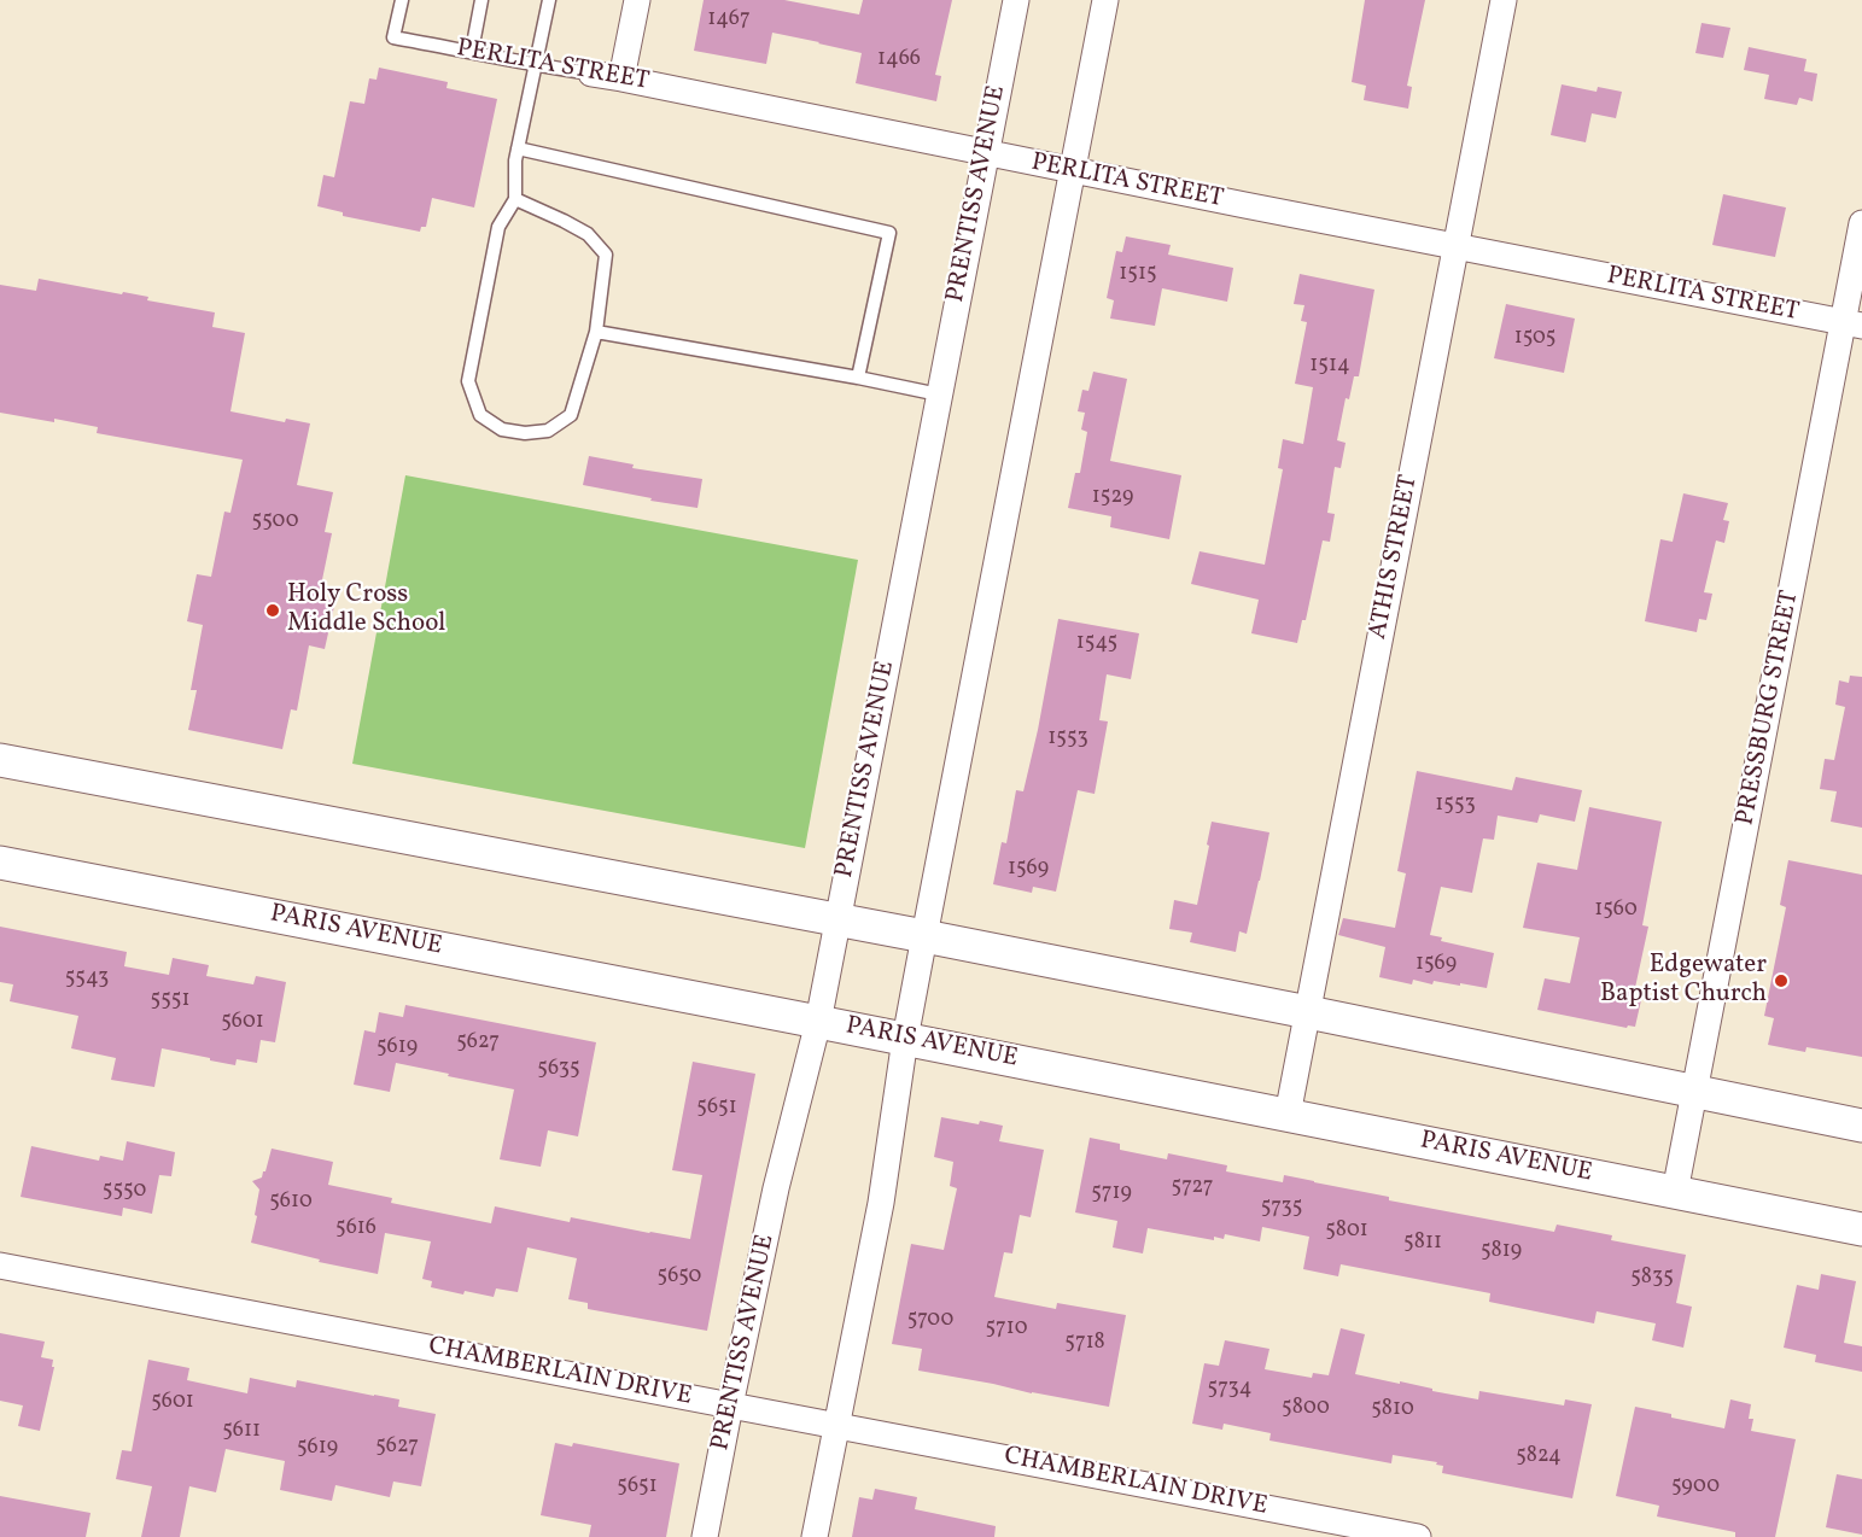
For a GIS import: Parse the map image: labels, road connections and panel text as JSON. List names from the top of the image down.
{
  "streets": {
    "street": [
      "PERLITA STREET",
      "PRENTISS AVENUE",
      "ATHIS STREET",
      "PRESSBURG STREET",
      "PARIS AVENUE",
      "CHAMBERLAIN DRIVE"
    ]
  },
  "crossings": [
    ["PERLITA STREET", "PRENTISS AVENUE"],
    ["PERLITA STREET", "ATHIS STREET"],
    ["PERLITA STREET", "PRESSBURG STREET"],
    ["PRENTISS AVENUE", "PARIS AVENUE"],
    ["PRENTISS AVENUE", "CHAMBERLAIN DRIVE"],
    ["ATHIS STREET", "PARIS AVENUE"],
    ["PRESSBURG STREET", "PARIS AVENUE"]
  ],
  "places": ["Holy Cross Middle School", "Edgewater Baptist Church"],
  "house_numbers": [
    "1467",
    "1466",
    "1515",
    "1505",
    "1514",
    "1529",
    "5500",
    "1545",
    "1553",
    "1553",
    "1569",
    "1560",
    "1569",
    "5543",
    "5551",
    "5601",
    "5627",
    "5619",
    "5635",
    "5651",
    "5727",
    "5550",
    "5719",
    "5610",
    "5735",
    "5616",
    "5801",
    "5811",
    "5819",
    "5650",
    "5835",
    "5700",
    "5710",
    "5718",
    "5734",
    "5601",
    "5800",
    "5810",
    "5611",
    "5627",
    "5619",
    "5824",
    "5651",
    "5900"
  ]
}
